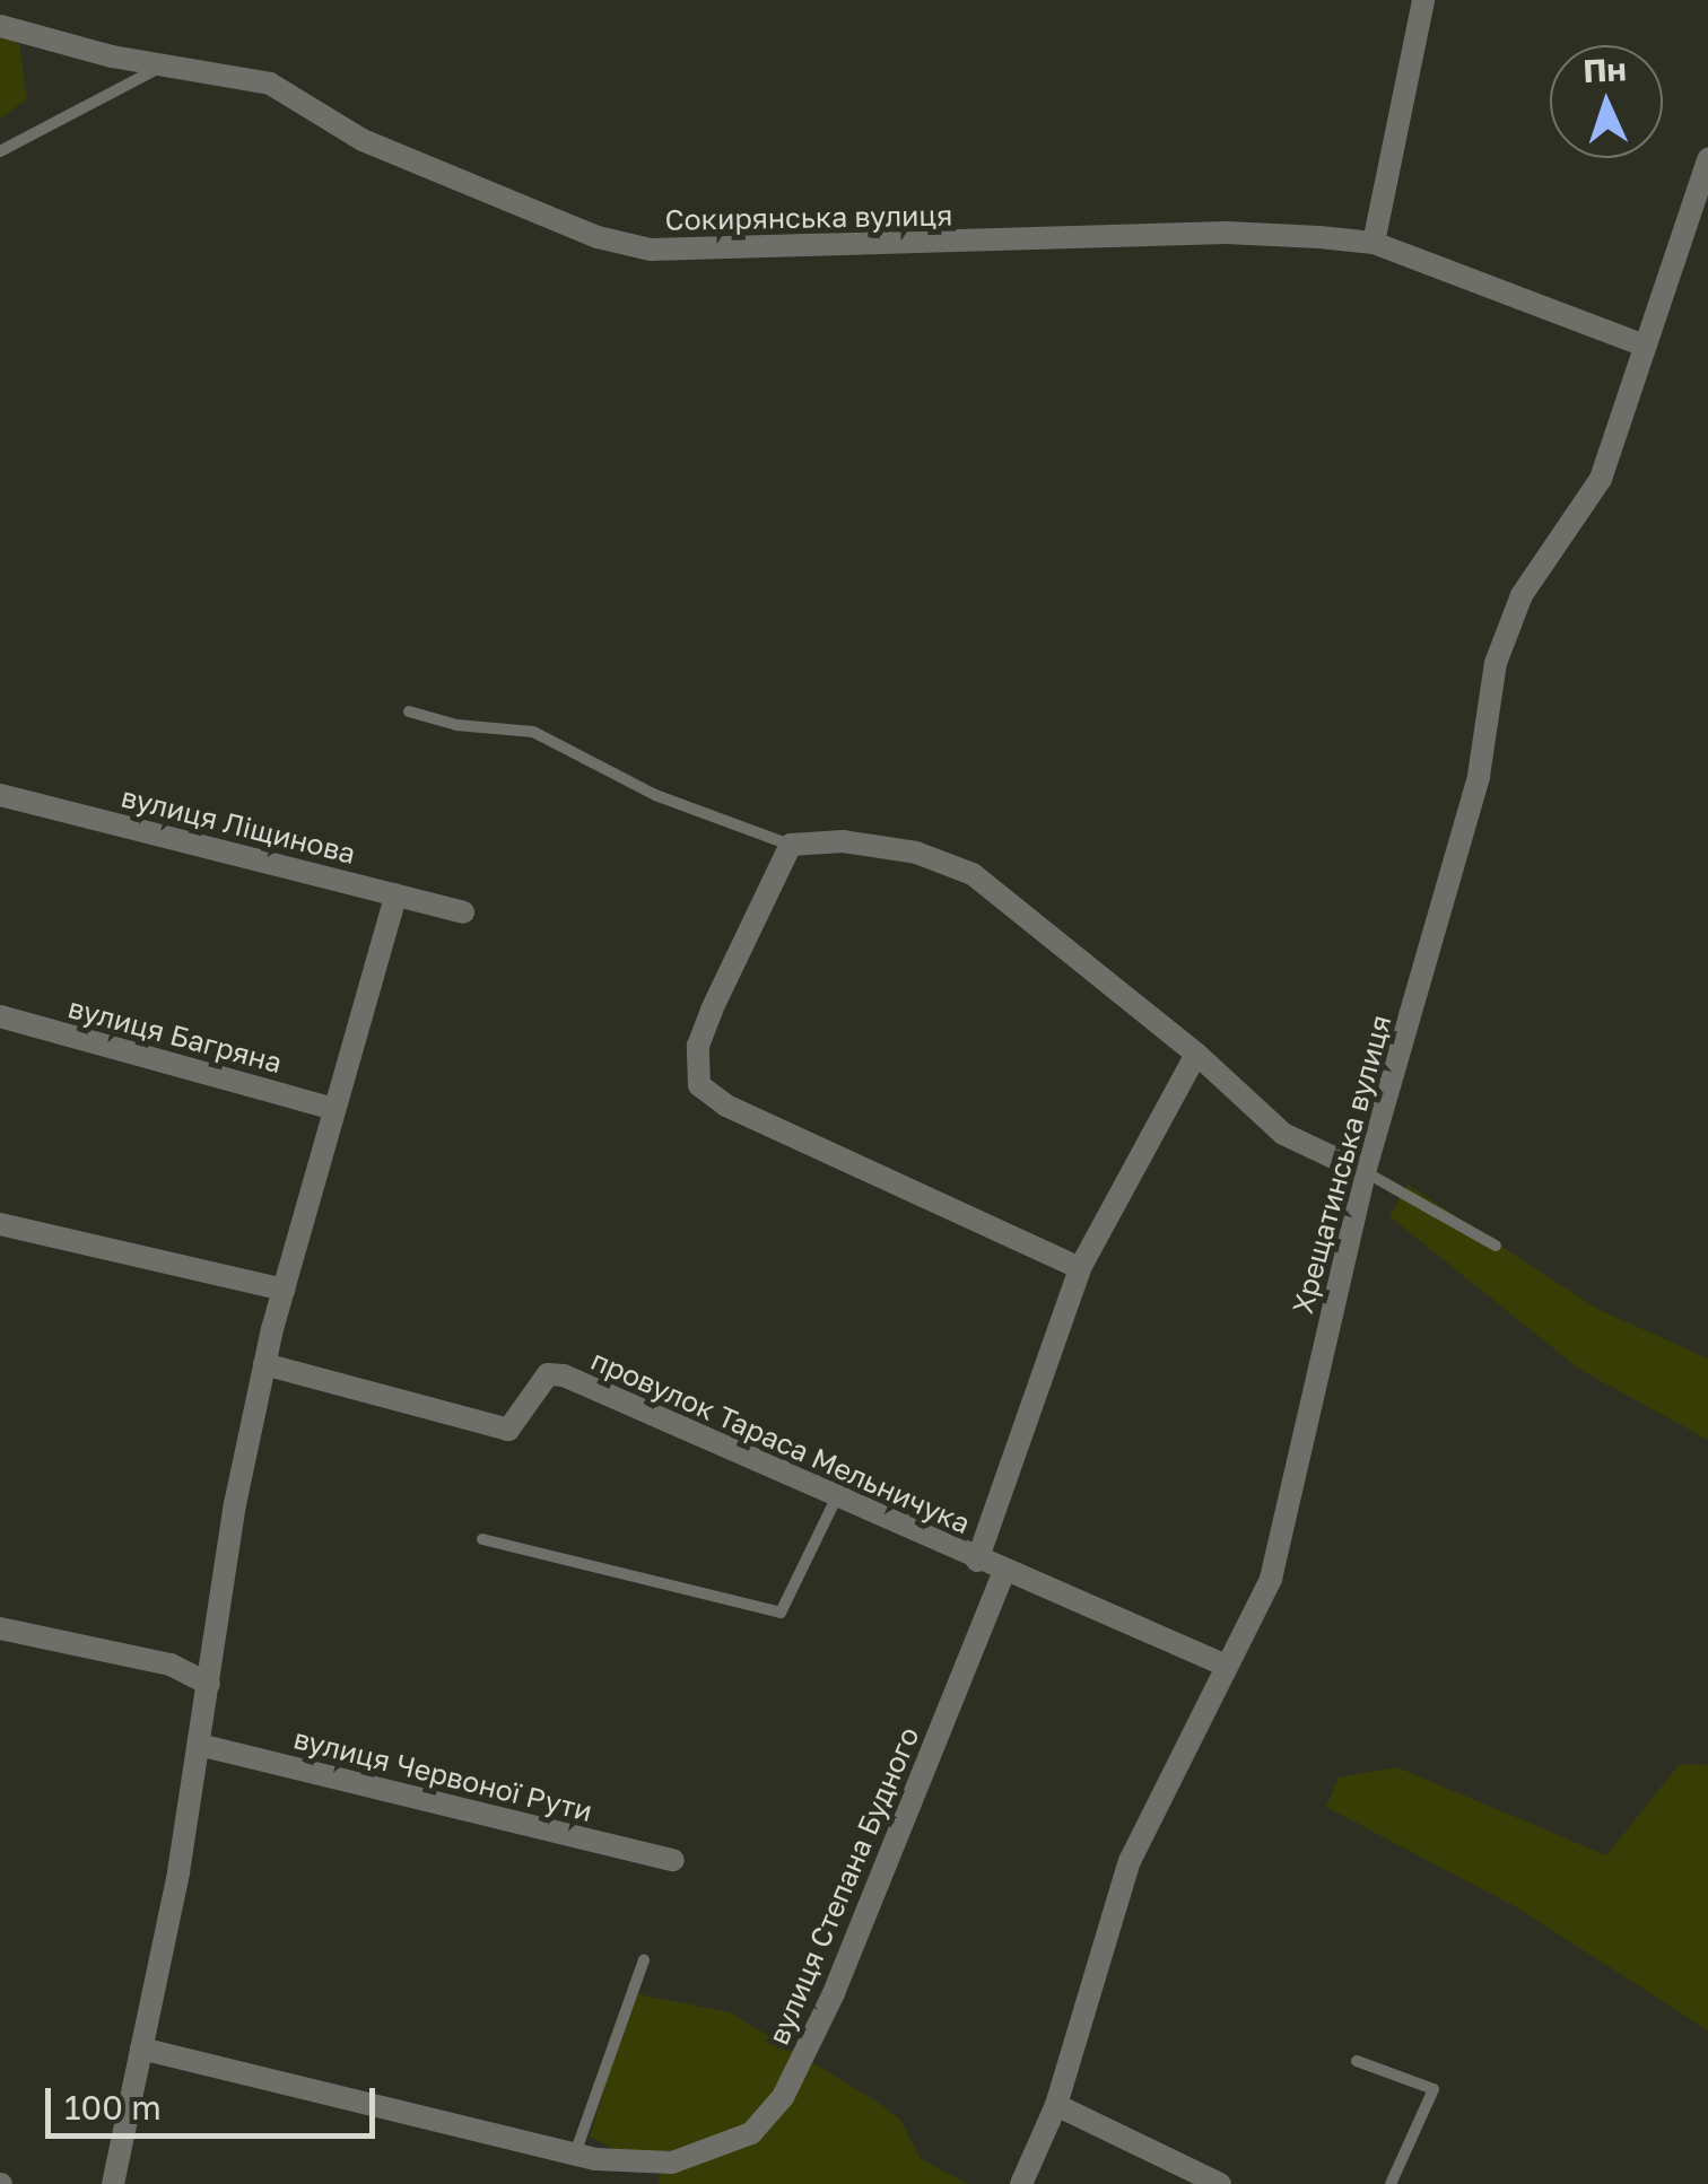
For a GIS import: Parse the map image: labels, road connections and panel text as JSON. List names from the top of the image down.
{
  "streets": {
    "street": [
      "Сокирянська вулиця",
      "вулиця Ліщинова",
      "вулиця Багряна",
      "Хрещатинська вулиця",
      "провулок Тараса Мельничука",
      "вулиця Червоної Рути",
      "вулиця Степана Будного"
    ]
  },
  "crossings": [
    ["Сокирянська вулиця", "Хрещатинська вулиця"],
    ["Хрещатинська вулиця", "провулок Тараса Мельничука"],
    ["провулок Тараса Мельничука", "вулиця Степана Будного"]
  ],
  "scale_bar": "100 m",
  "north": "top"
}
